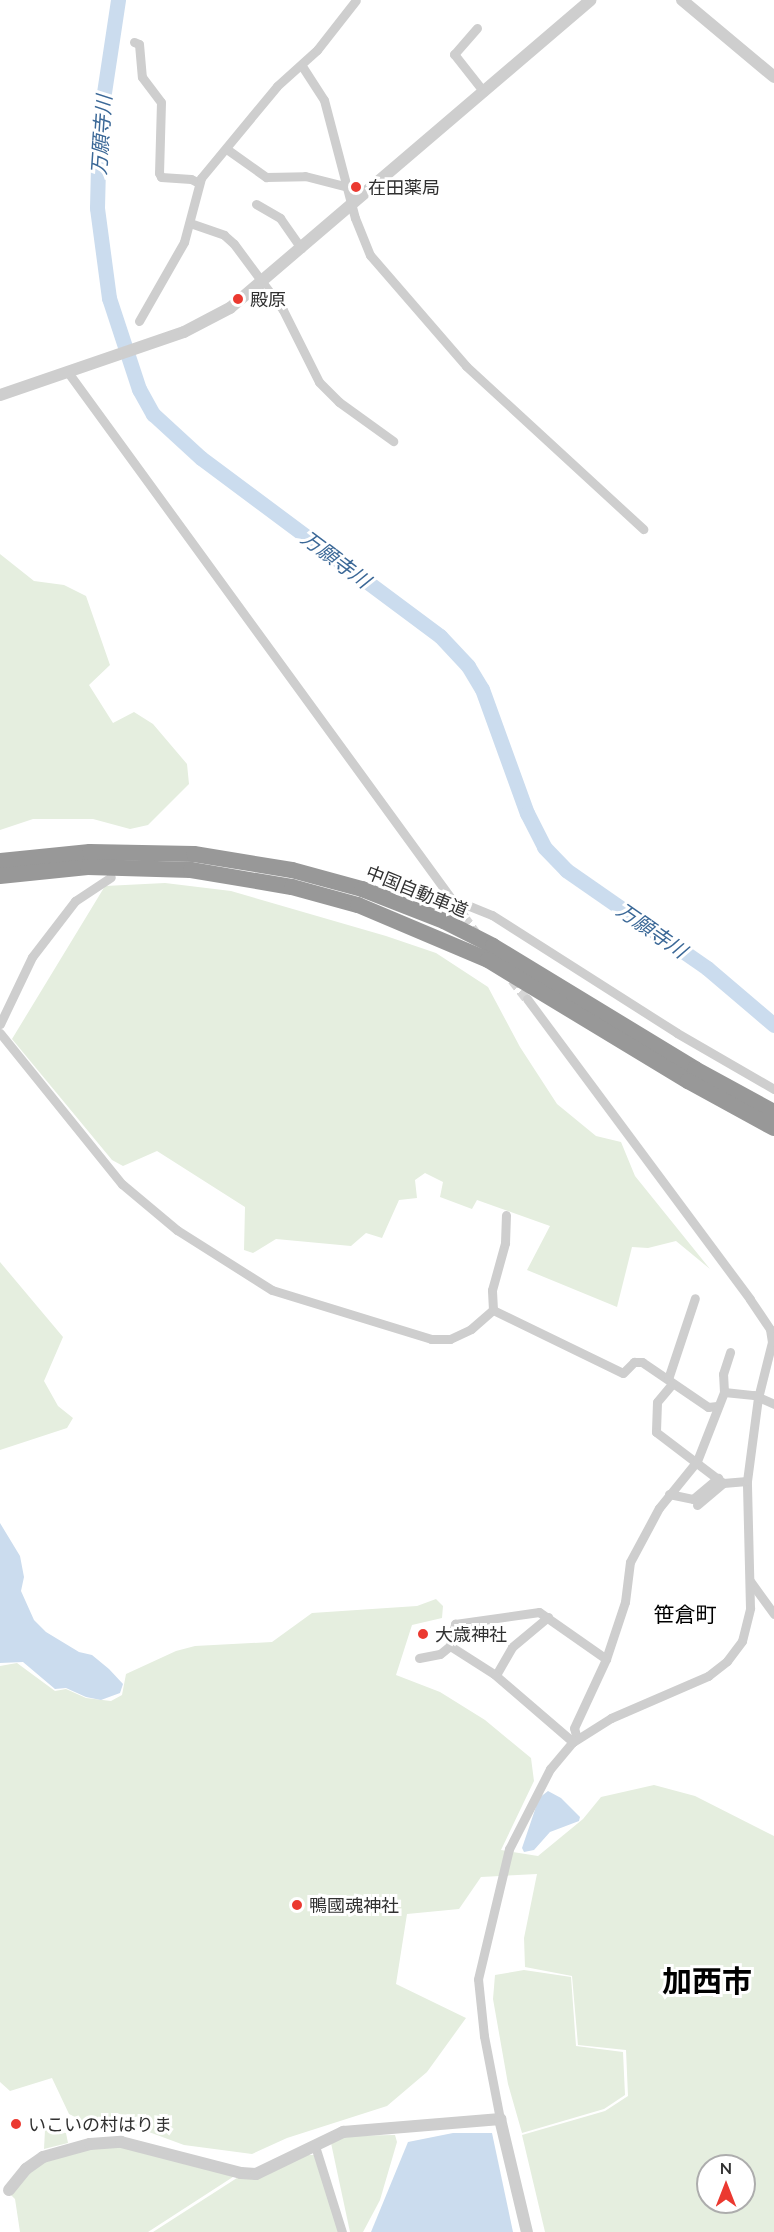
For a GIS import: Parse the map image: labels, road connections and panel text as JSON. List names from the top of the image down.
{
  "streets": {
    "highway": ["中国自動車道"]
  },
  "districts": ["笹倉町", "加西市"],
  "water": ["万願寺川"],
  "places": [
    "在田薬局",
    "殿原",
    "大歳神社",
    "鴨國魂神社",
    "いこいの村はりま"
  ],
  "north": "top"
}
